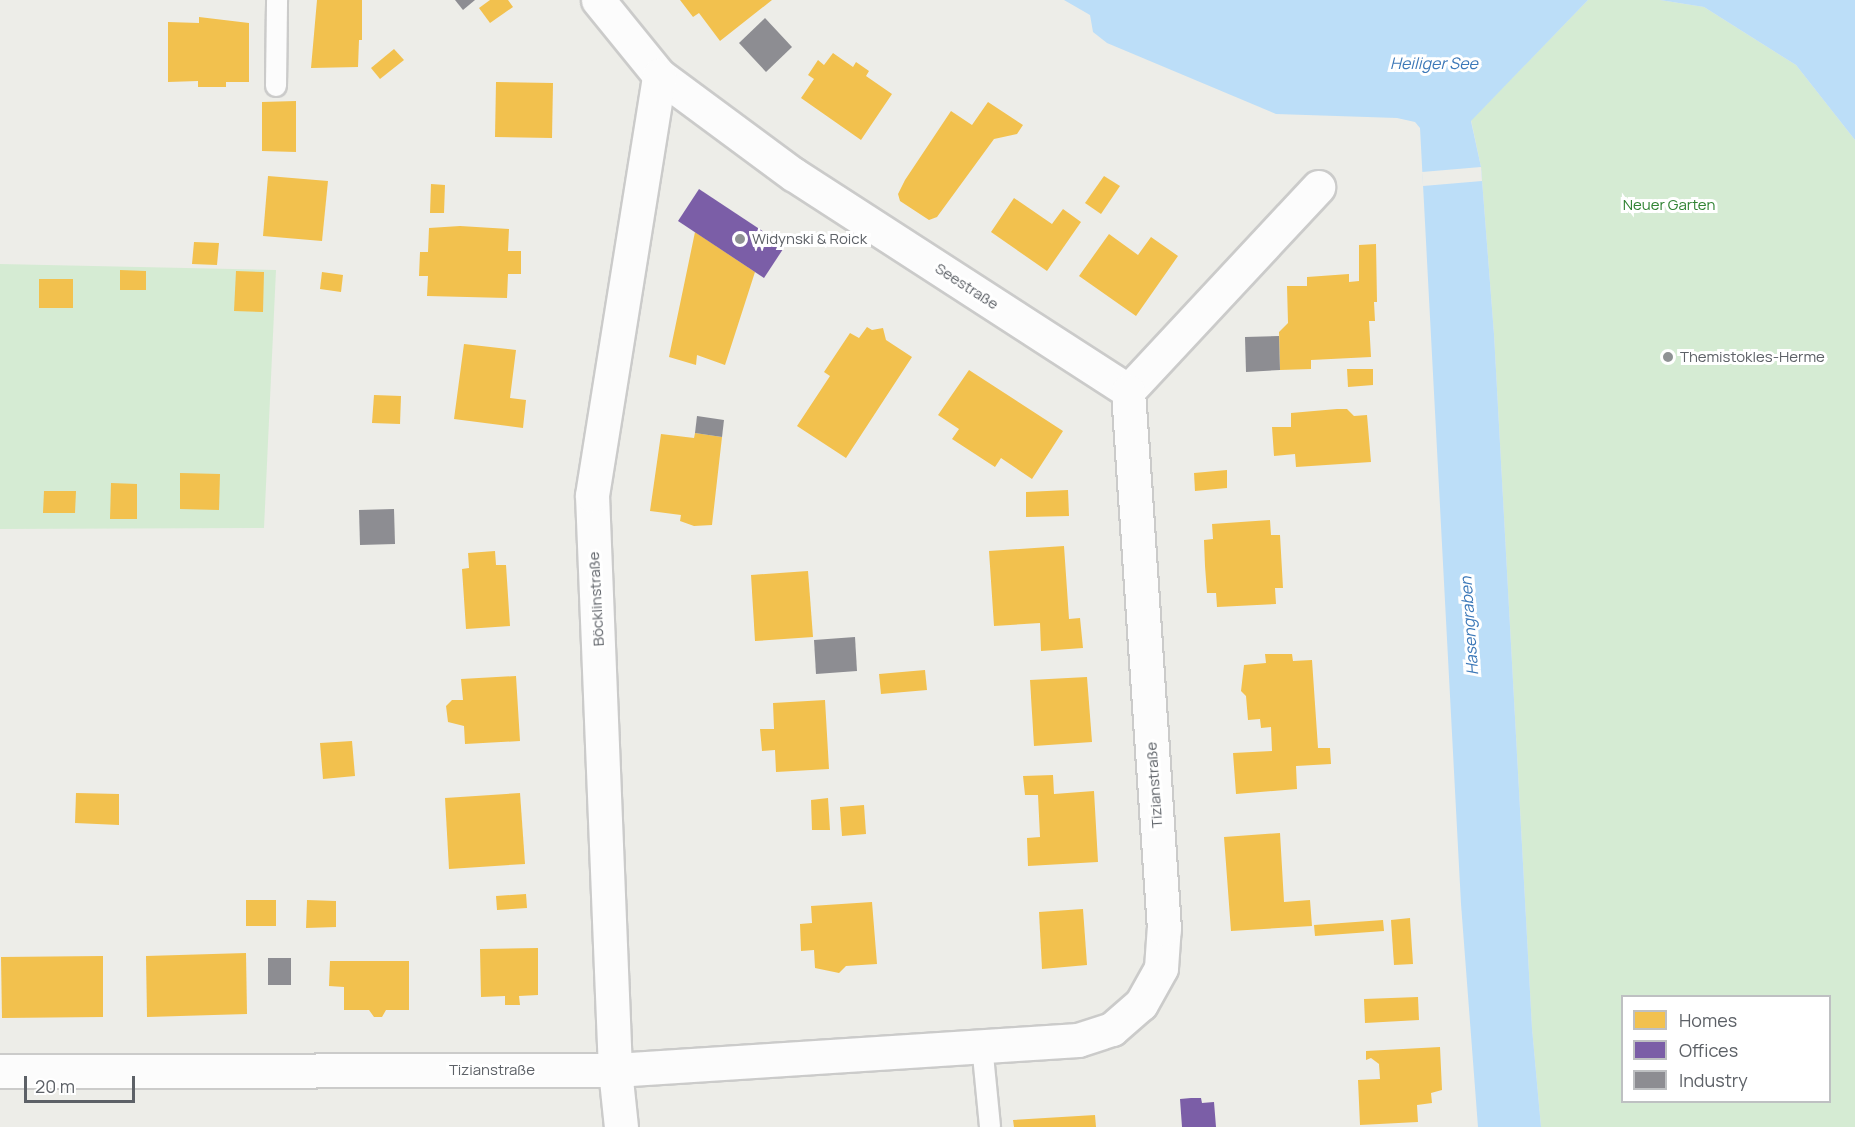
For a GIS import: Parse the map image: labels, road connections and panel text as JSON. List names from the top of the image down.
{
  "streets": {
    "street": ["Seestraße", "Böcklinstraße", "Tizianstraße"]
  },
  "crossings": [
    ["Seestraße", "Böcklinstraße"],
    ["Seestraße", "Tizianstraße"],
    ["Böcklinstraße", "Tizianstraße"]
  ],
  "water": ["Heiliger See", "Hasengraben"],
  "parks": ["Neuer Garten"],
  "places": ["Widynski & Roick", "Themistokles-Herme"],
  "legend": ["Homes", "Offices", "Industry"],
  "scale_bar": "20 m"
}
